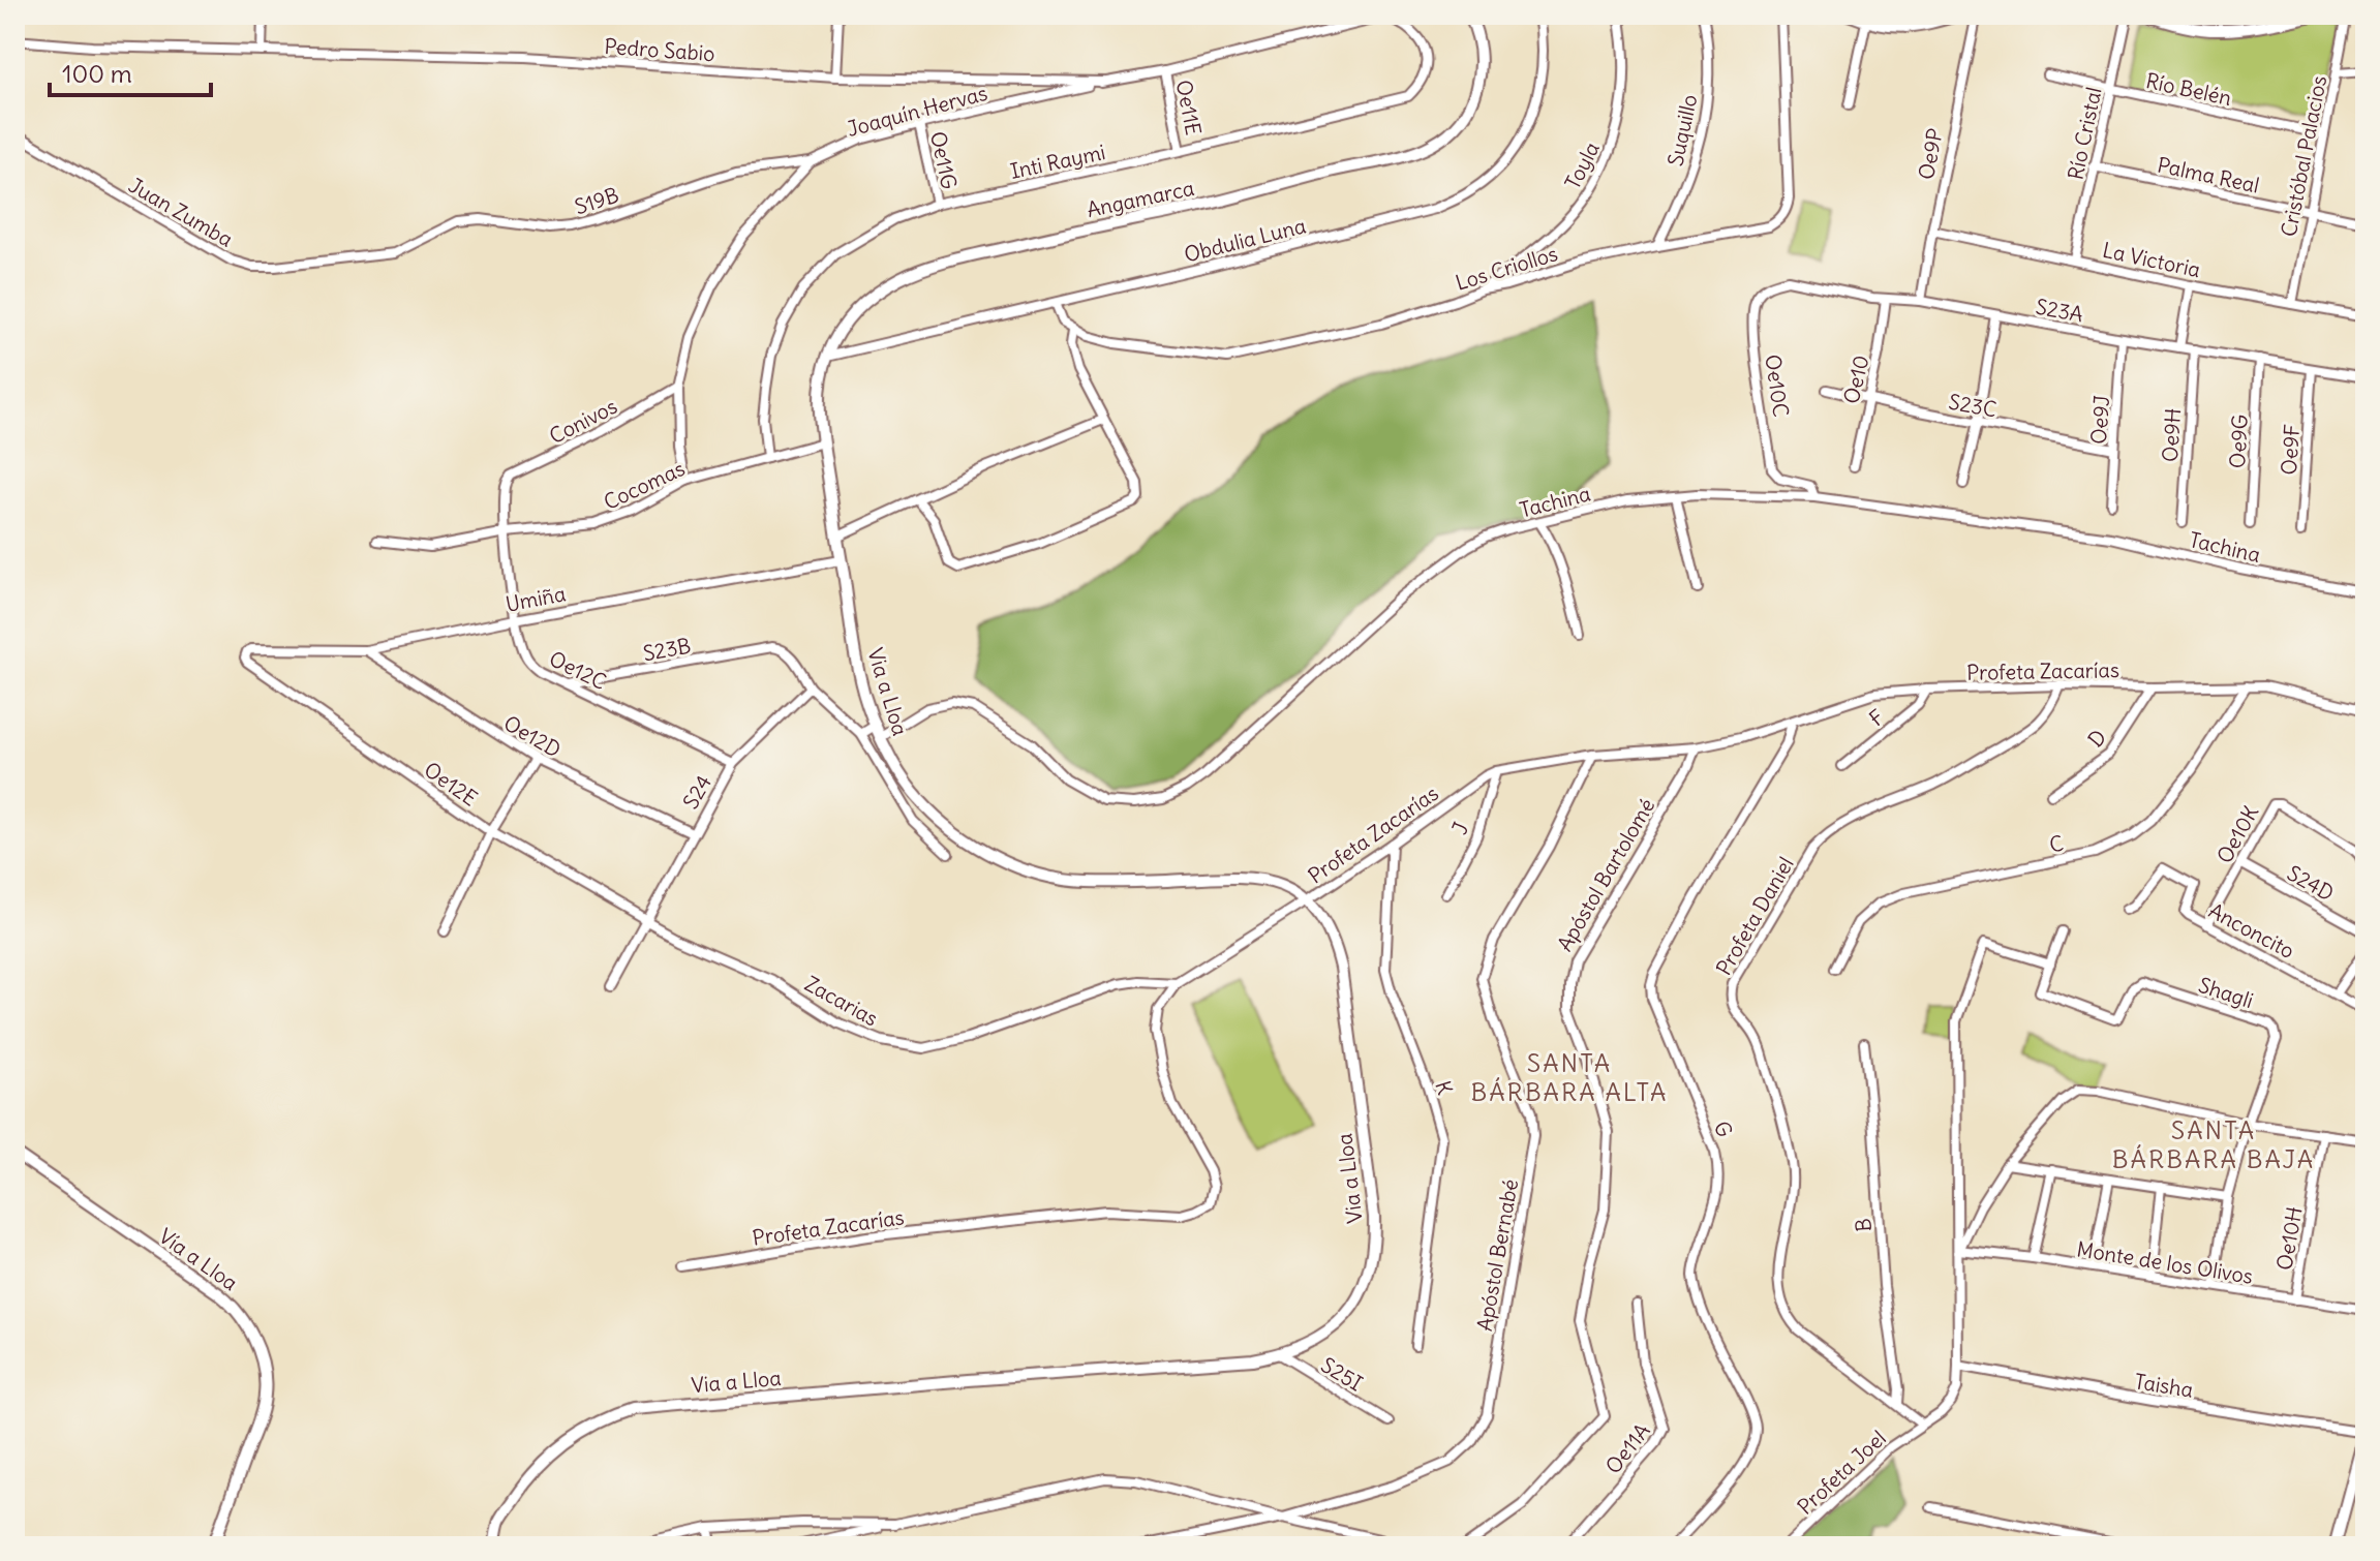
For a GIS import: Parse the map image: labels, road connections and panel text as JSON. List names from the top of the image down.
{
  "streets": {
    "street": [
      "Pedro Sabio",
      "Río Belén",
      "Oe11E",
      "Joaquín Hervas",
      "Suquillo",
      "Río Cristal",
      "Oe9P",
      "Cristóbal Palacios",
      "Oe11G",
      "Inti Raymi",
      "Toyla",
      "Palma Real",
      "Angamarca",
      "S19B",
      "Juan Zumba",
      "Obdulia Luna",
      "La Victoria",
      "Los Criollos",
      "S23A",
      "Oe10",
      "Oe10C",
      "S23C",
      "Oe9J",
      "Conivos",
      "Oe9H",
      "Oe9G",
      "Oe9F",
      "Cocomas",
      "Tachina",
      "Umiña",
      "S23B",
      "Oe12C",
      "Profeta Zacarías",
      "Via a Lloa",
      "F",
      "Oe12D",
      "D",
      "Oe12E",
      "S24",
      "J",
      "Oe10K",
      "C",
      "Apóstol Bartolomé",
      "S24D",
      "Profeta Daniel",
      "Anconcito",
      "Shagli",
      "Zacarias",
      "K",
      "G",
      "B",
      "Oe10H",
      "Apóstol Bernabé",
      "Vía a Lloa",
      "Monte de los Olivos",
      "S25I",
      "Taisha",
      "Oe11A",
      "Profeta Joel"
    ]
  },
  "crossings": [
    ["Pedro Sabio", "Joaquín Hervas"],
    ["Río Belén", "Río Cristal"],
    ["Río Belén", "Cristóbal Palacios"],
    ["Oe11E", "Joaquín Hervas"],
    ["Oe11E", "Inti Raymi"],
    ["Joaquín Hervas", "Oe11G"],
    ["Joaquín Hervas", "Inti Raymi"],
    ["Joaquín Hervas", "S19B"],
    ["Joaquín Hervas", "Conivos"],
    ["Joaquín Hervas", "Cocomas"],
    ["Suquillo", "Los Criollos"],
    ["Río Cristal", "Palma Real"],
    ["Río Cristal", "La Victoria"],
    ["Oe9P", "La Victoria"],
    ["Oe9P", "S23A"],
    ["Cristóbal Palacios", "Palma Real"],
    ["Cristóbal Palacios", "La Victoria"],
    ["Oe11G", "Inti Raymi"],
    ["Inti Raymi", "Cocomas"],
    ["Toyla", "Los Criollos"],
    ["Angamarca", "Obdulia Luna"],
    ["Angamarca", "Cocomas"],
    ["Angamarca", "Via a Lloa"],
    ["S19B", "Juan Zumba"],
    ["S23A", "Oe10"],
    ["S23A", "Oe10C"],
    ["S23A", "Oe9J"],
    ["S23A", "Oe9H"],
    ["S23A", "Oe9G"],
    ["S23A", "Oe9F"],
    ["Oe10", "S23C"],
    ["Oe10C", "Tachina"],
    ["S23C", "Oe9J"],
    ["Conivos", "Oe12C"],
    ["Cocomas", "Oe12C"],
    ["Cocomas", "Via a Lloa"],
    ["Tachina", "Via a Lloa"],
    ["Umiña", "Oe12C"],
    ["Umiña", "Via a Lloa"],
    ["Umiña", "Oe12D"],
    ["Umiña", "Oe12E"],
    ["S23B", "Oe12C"],
    ["S23B", "S24"],
    ["Oe12C", "S24"],
    ["Profeta Zacarías", "Via a Lloa"],
    ["Profeta Zacarías", "F"],
    ["Profeta Zacarías", "D"],
    ["Profeta Zacarías", "J"],
    ["Profeta Zacarías", "C"],
    ["Profeta Zacarías", "Apóstol Bartolomé"],
    ["Profeta Zacarías", "Profeta Daniel"],
    ["Profeta Zacarías", "Zacarias"],
    ["Profeta Zacarías", "K"],
    ["Profeta Zacarías", "G"],
    ["Profeta Zacarías", "Apóstol Bernabé"],
    ["Via a Lloa", "S25I"],
    ["Oe12D", "S24"],
    ["Oe12E", "S24"],
    ["Oe12E", "Zacarias"],
    ["S24", "Zacarias"],
    ["Oe10K", "S24D"],
    ["Oe10K", "Anconcito"],
    ["Profeta Daniel", "B"],
    ["Profeta Daniel", "Profeta Joel"],
    ["Shagli", "Monte de los Olivos"],
    ["Shagli", "Profeta Joel"],
    ["Oe10H", "Monte de los Olivos"],
    ["Monte de los Olivos", "Profeta Joel"],
    ["Taisha", "Profeta Joel"]
  ],
  "districts": ["SANTA BÁRBARA ALTA", "SANTA BÁRBARA BAJA"],
  "scale_bar": "100 m"
}
